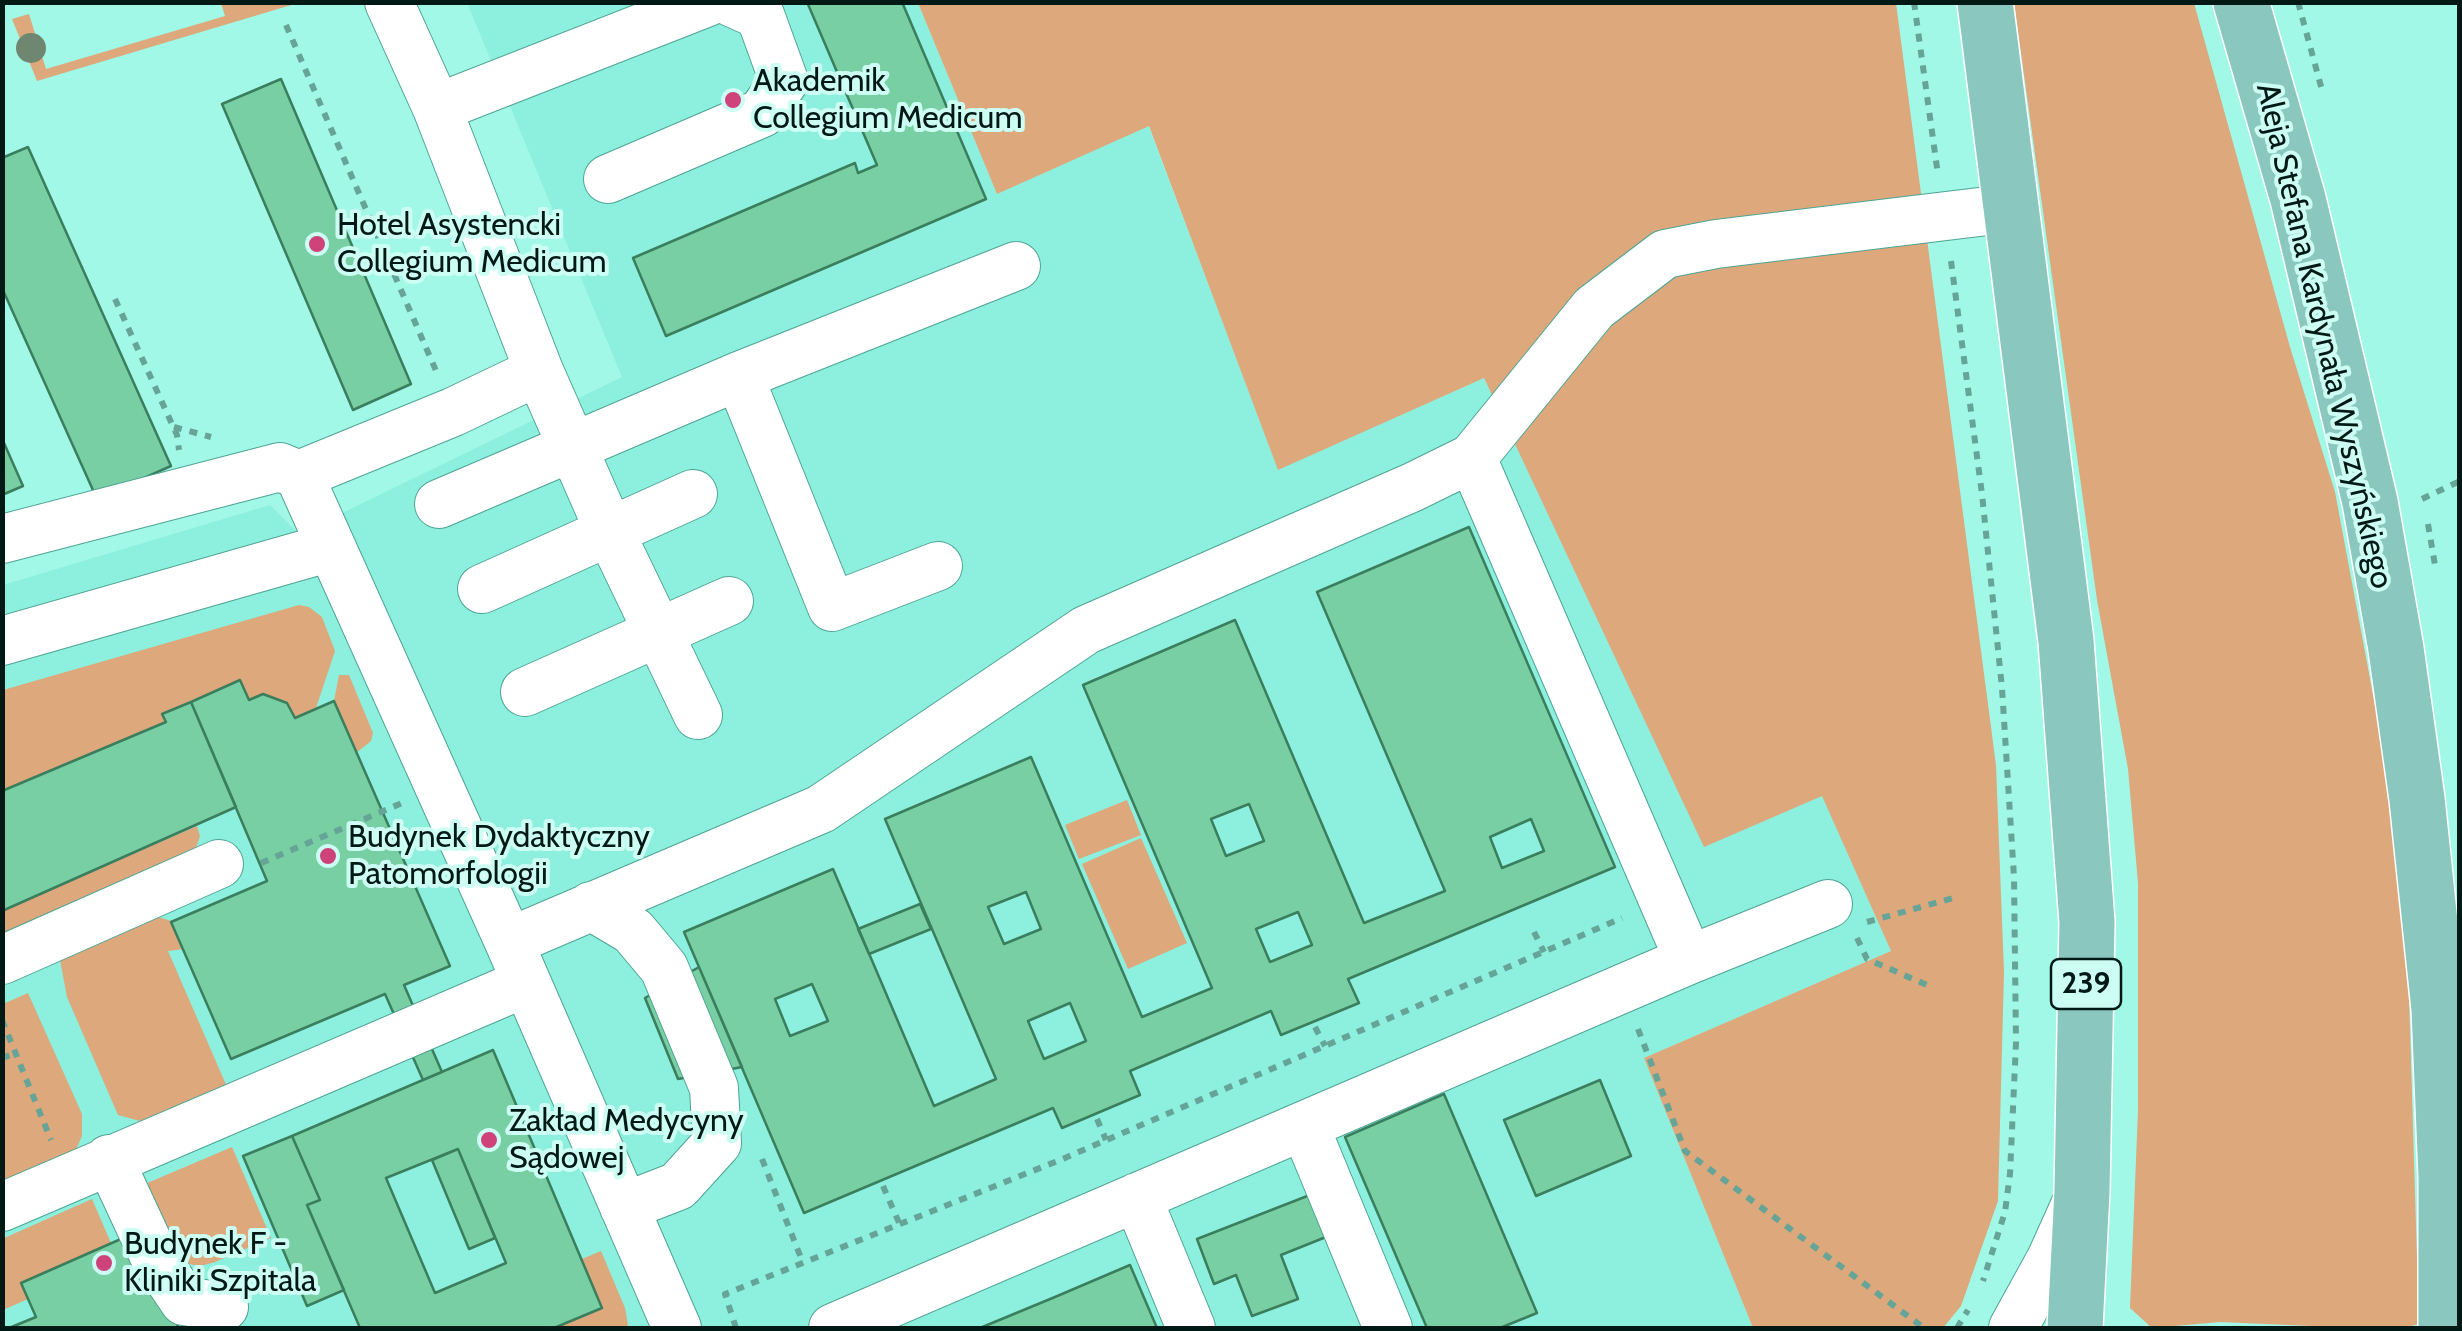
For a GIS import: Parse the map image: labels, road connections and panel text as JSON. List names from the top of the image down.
{
  "streets": {
    "main road": ["Aleja Stefana Kardynała Wyszyńskiego", "239"]
  },
  "places": [
    "Akademik Collegium Medicum",
    "Hotel Asystencki Collegium Medicum",
    "Budynek Dydaktyczny Patomorfologii",
    "Zakład Medycyny Sądowej",
    "Budynek F - Kliniki Szpitala"
  ]
}
